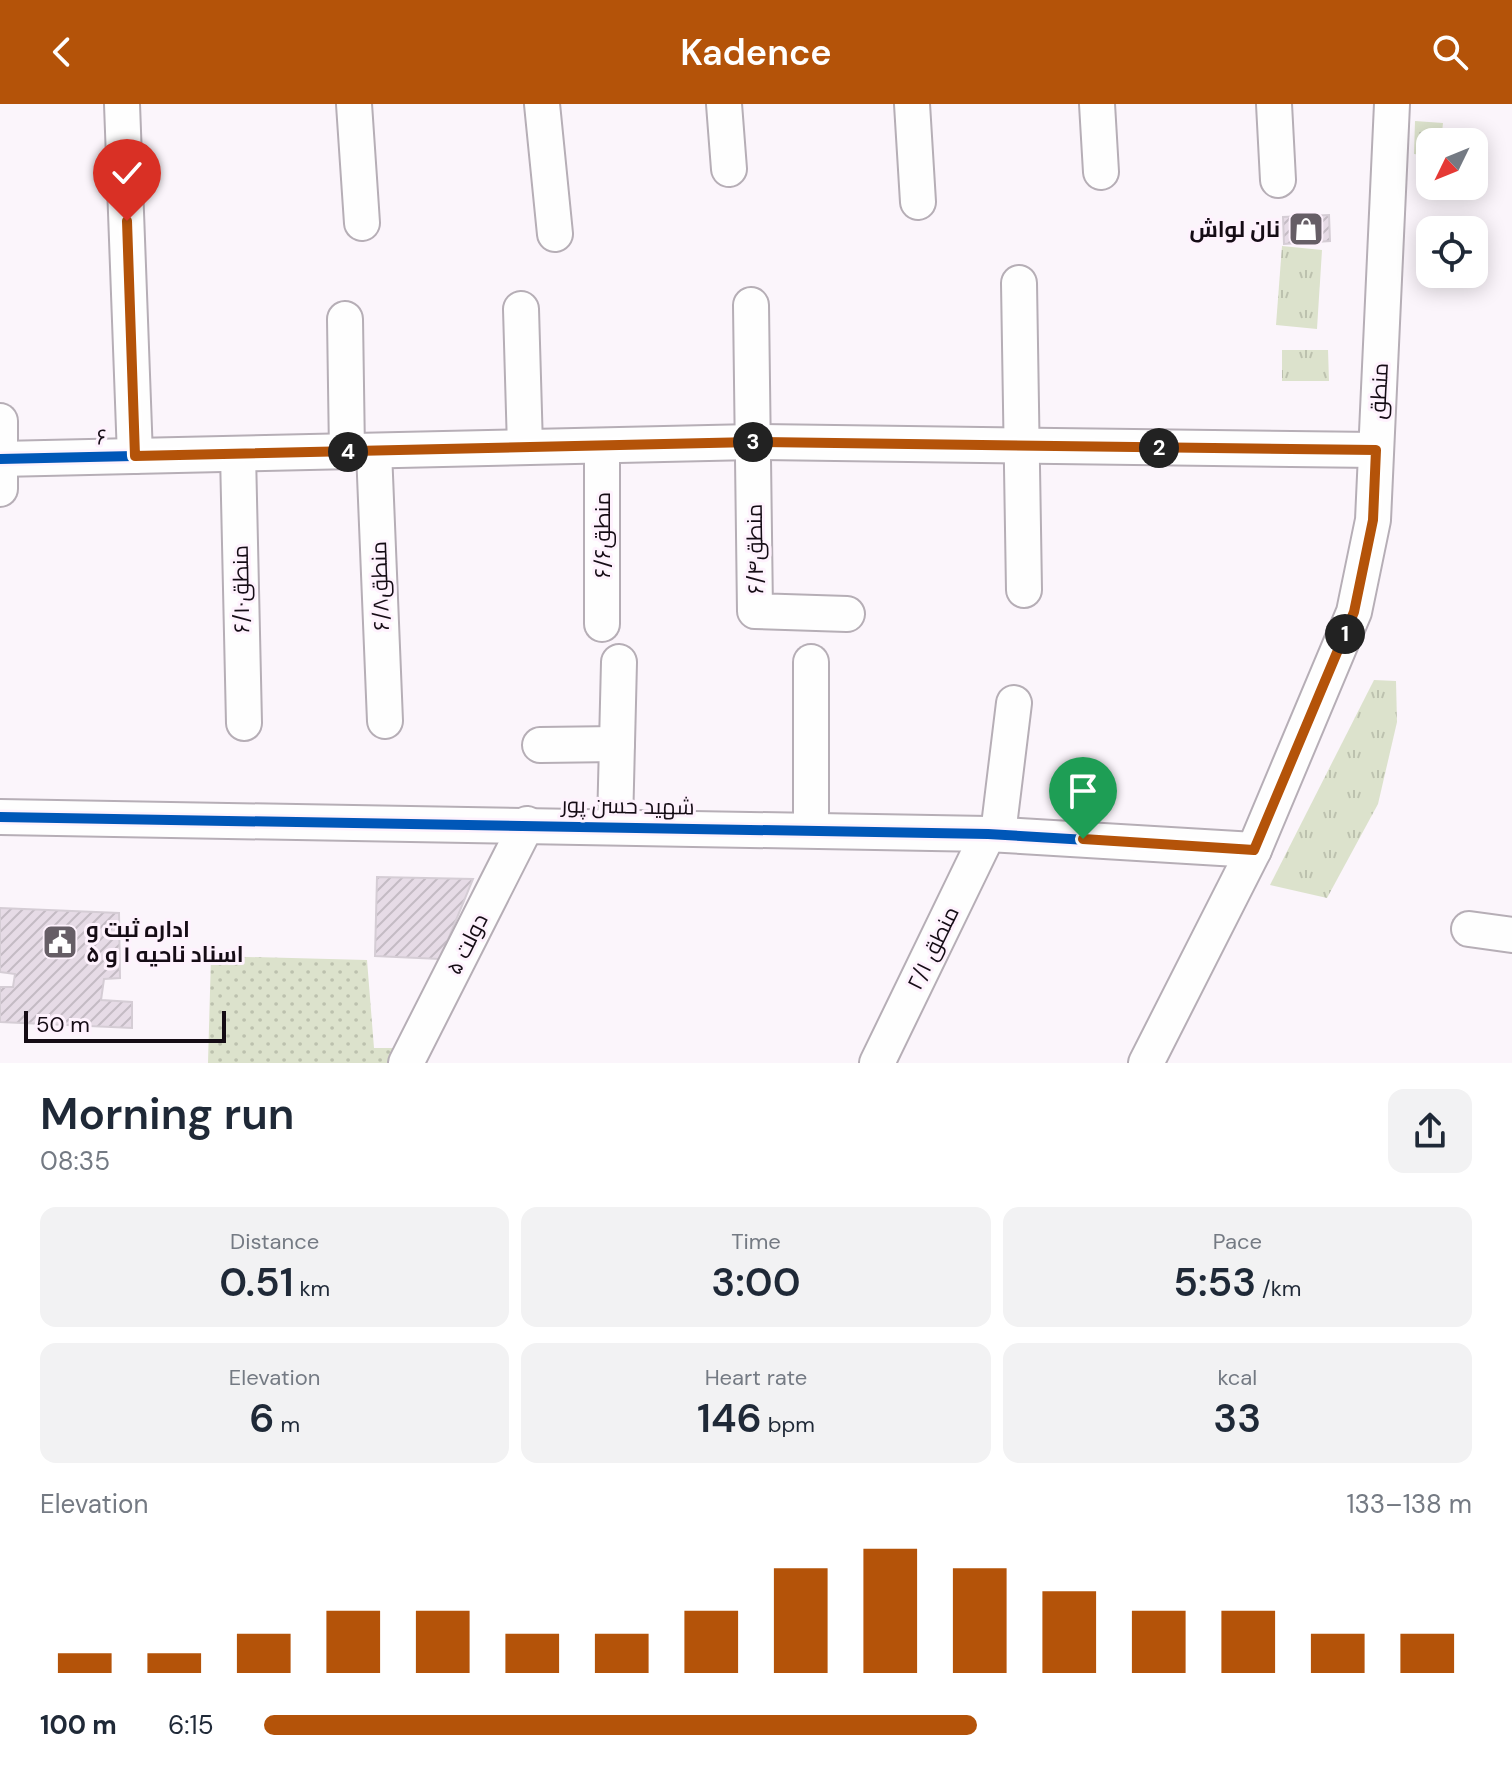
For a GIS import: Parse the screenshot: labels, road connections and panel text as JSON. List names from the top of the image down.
{
  "streets": {
    "street": [
      "منطق",
      "۶",
      "منطق۶/۶",
      "منطق۶/۴",
      "منطق۶/۸",
      "منطق۶/۱۰",
      "شهید حسن پور",
      "۵ دولت",
      "منطق ۲/۱"
    ]
  },
  "crossings": [
    ["منطق", "۶"],
    ["منطق", "شهید حسن پور"],
    ["۶", "منطق۶/۶"],
    ["۶", "منطق۶/۴"],
    ["۶", "منطق۶/۸"],
    ["۶", "منطق۶/۱۰"],
    ["شهید حسن پور", "۵ دولت"],
    ["شهید حسن پور", "منطق ۲/۱"]
  ],
  "places": {
    "shop": ["نان لواش"],
    "public building": ["اداره ثبت و اسناد ناحیه ۱ و ۵"]
  },
  "scale_bar": "50 m",
  "north": "bottom left",
  "page": {
    "header": "Kadence",
    "pins": [
      "3",
      "2",
      "4",
      "1"
    ],
    "scale": "50 m",
    "heading": ["Morning run", "08:35"],
    "stats": [
      ["Distance", "0.51 km"],
      ["Time", "3:00"],
      ["Pace", "5:53 /km"],
      ["Elevation", "6 m"],
      ["Heart rate", "146 bpm"],
      ["kcal", "33"]
    ],
    "chart": ["Elevation", "133–138 m"],
    "list": [
      {
        "name": "100 m",
        "note": "6:15"
      }
    ]
  }
}
